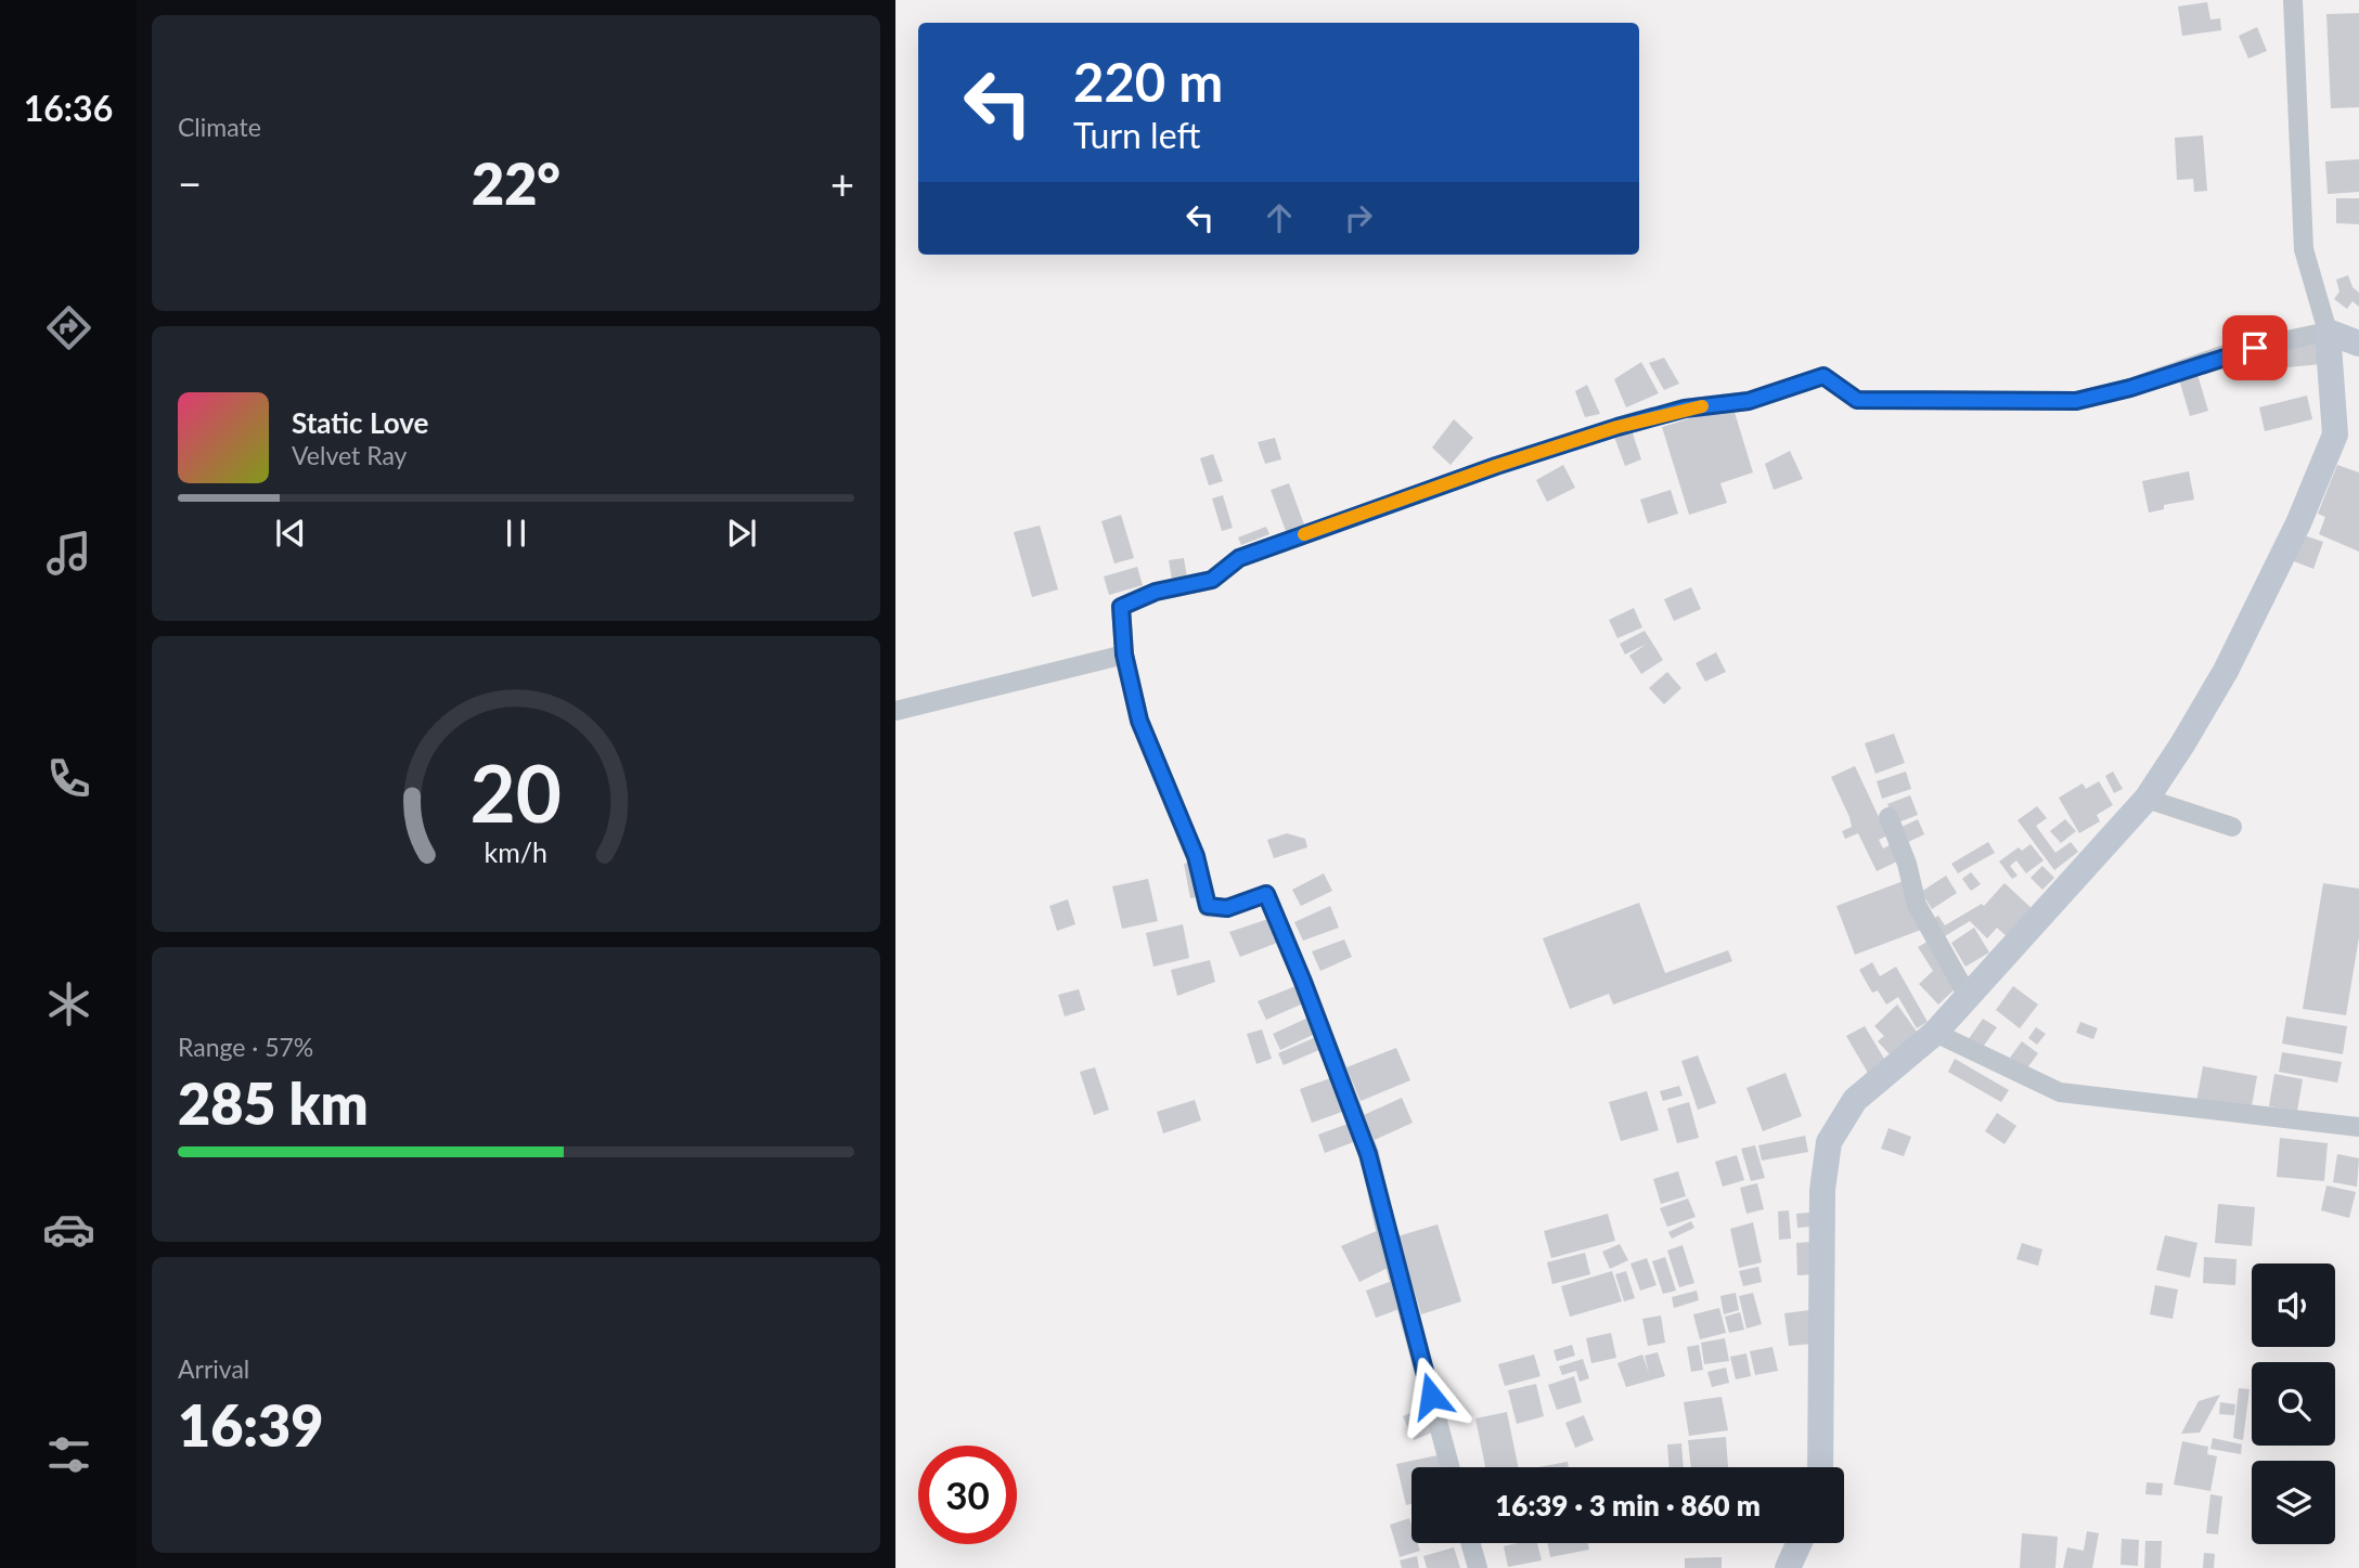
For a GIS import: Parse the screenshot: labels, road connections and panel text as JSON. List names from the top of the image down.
{
  "page": {
    "tabs": "16:36",
    "tile": [
      "Climate",
      ["Range · 57%", "285 km"],
      ["Arrival", "16:39"]
    ],
    "turn": ["220 m", "Turn left"],
    "heat": ["−", "22°", "+"],
    "song": ["Static Love", "Velvet Ray"],
    "limit": "30",
    "trip": "16:39 · 3 min · 860 m",
    "gauge": ["20", "km/h"]
  }
}
